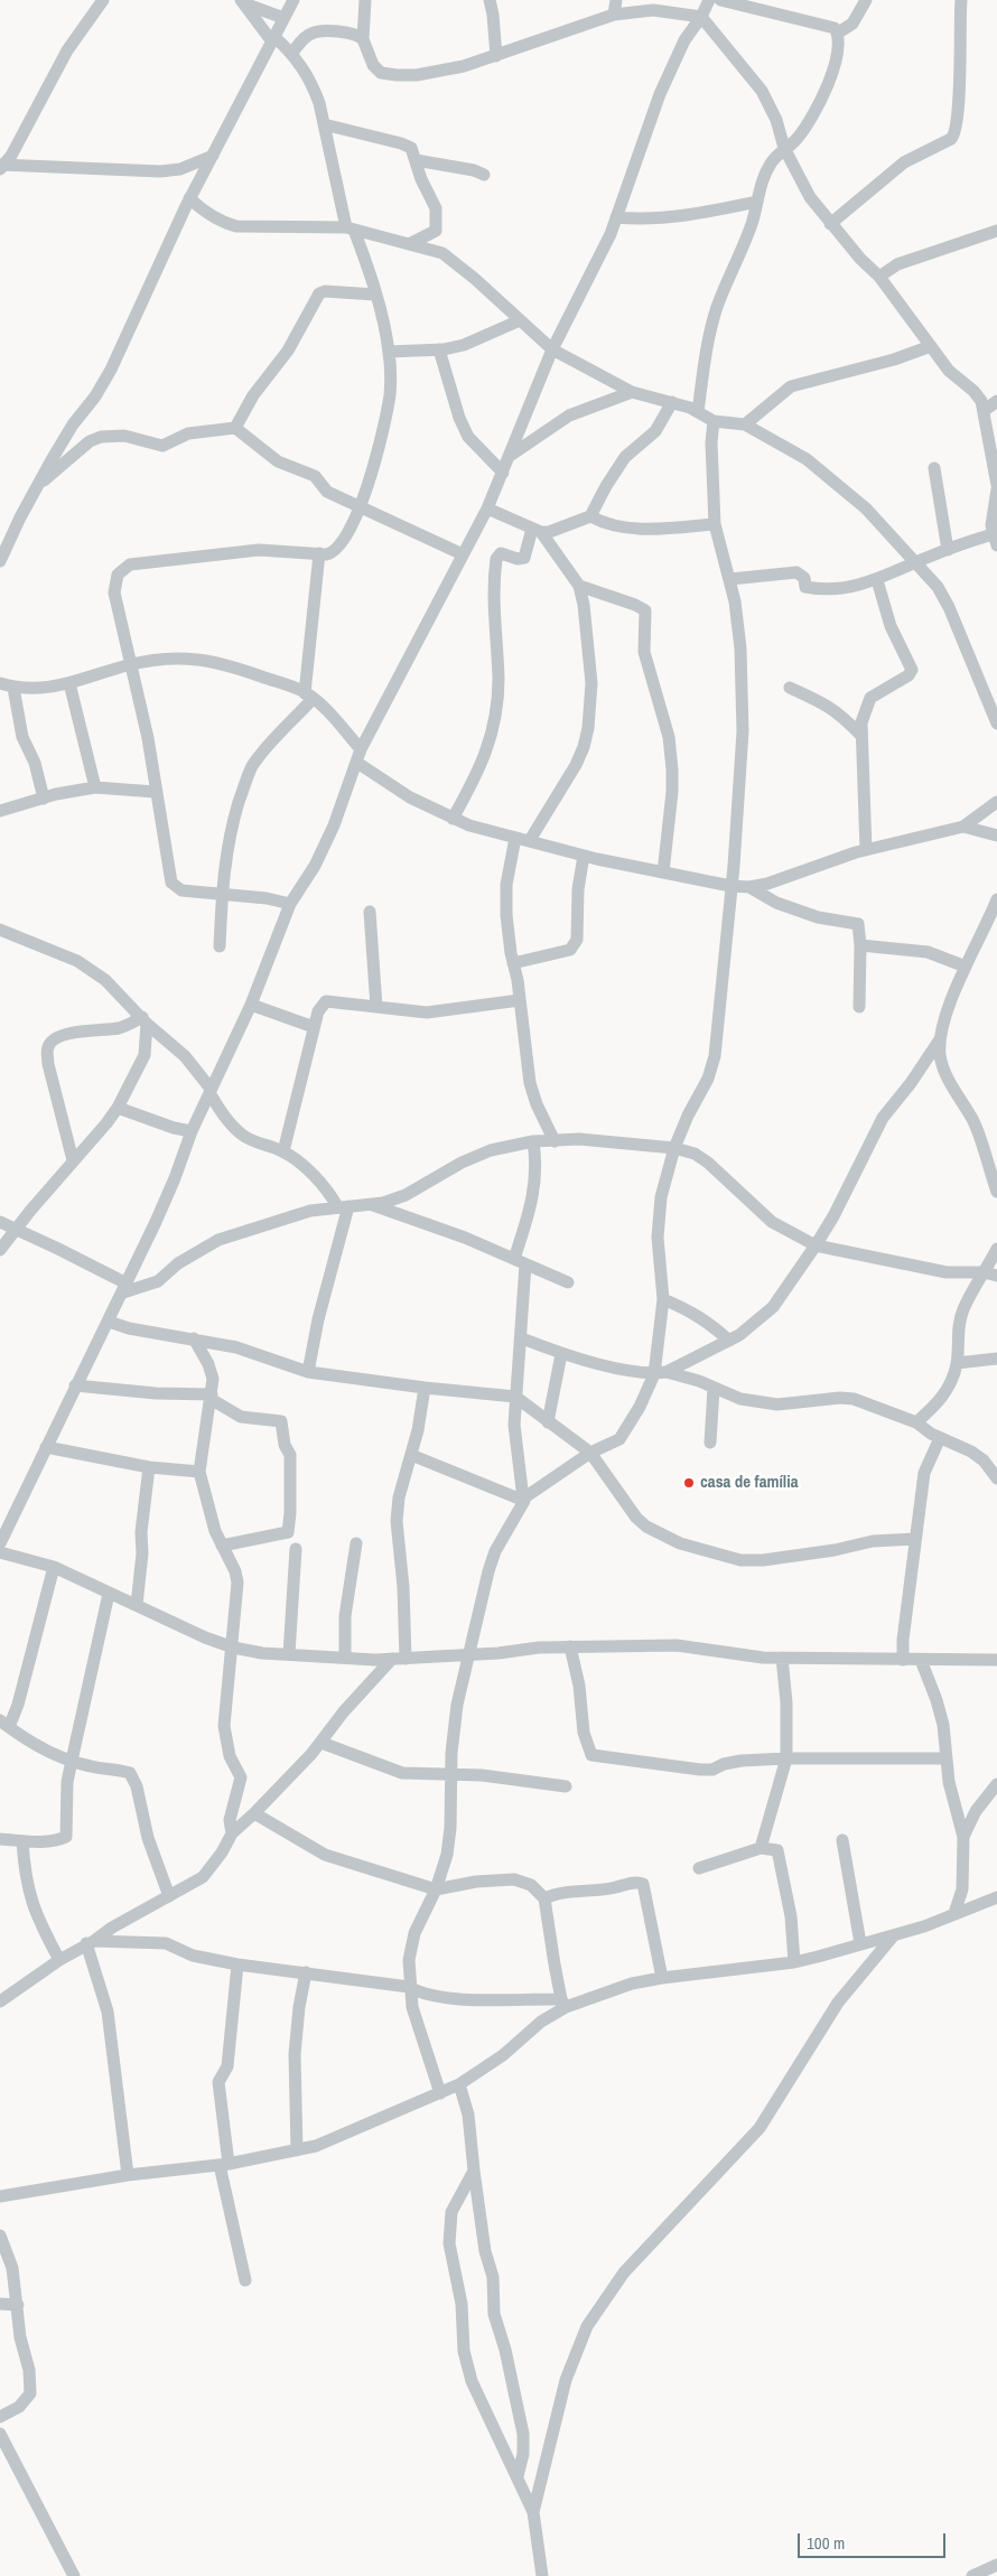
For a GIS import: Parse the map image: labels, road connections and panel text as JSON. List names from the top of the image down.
{
  "places": ["casa de família"],
  "scale_bar": "100 m"
}
